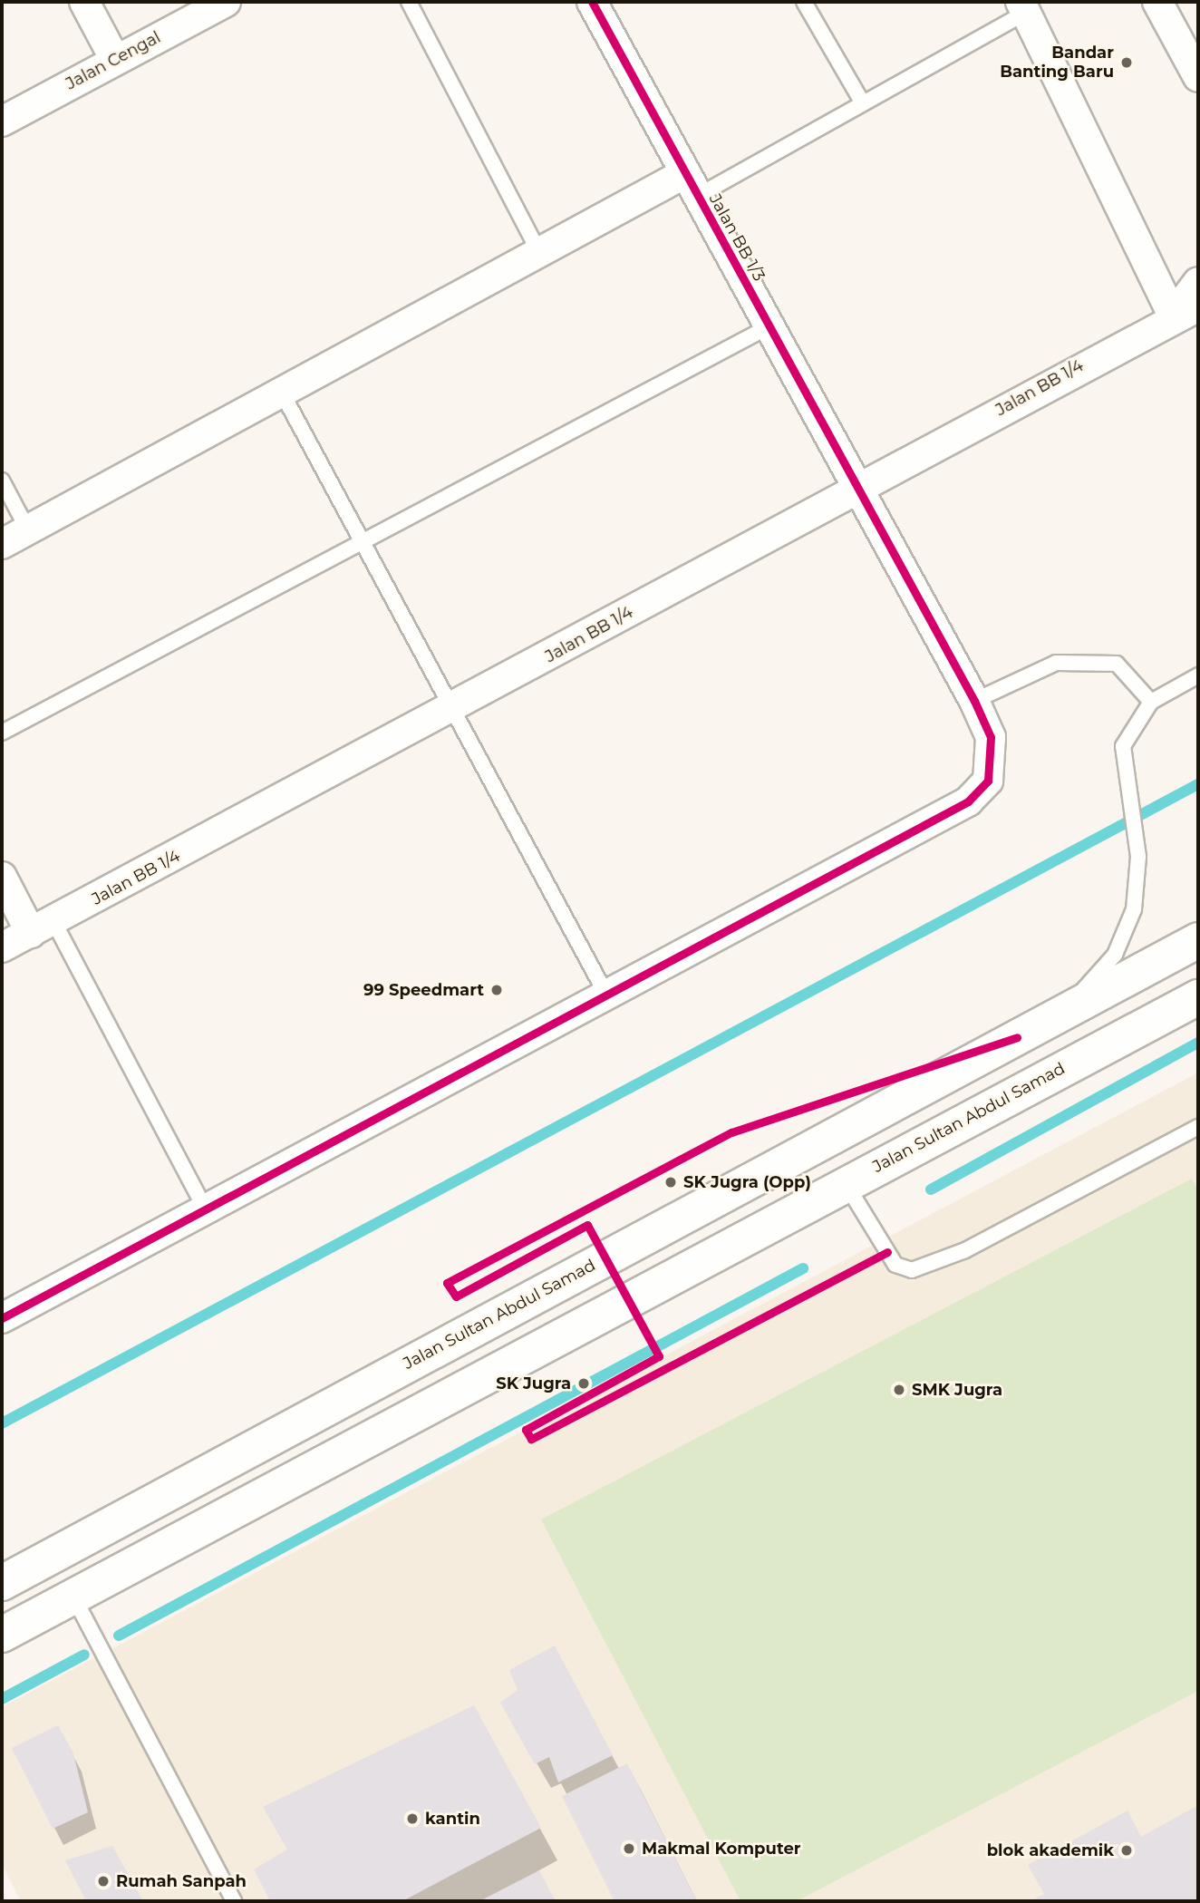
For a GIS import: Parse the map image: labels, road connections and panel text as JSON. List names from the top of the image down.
{
  "streets": {
    "main road": ["Jalan Sultan Abdul Samad"],
    "street": ["Jalan Cengal", "Jalan BB 1/3", "Jalan BB 1/4"]
  },
  "crossings": [
    ["Jalan BB 1/3", "Jalan BB 1/4"]
  ],
  "places": [
    "Bandar Banting Baru",
    "99 Speedmart",
    "SK Jugra (Opp)",
    "SK Jugra",
    "SMK Jugra",
    "kantin",
    "Makmal Komputer",
    "blok akademik",
    "Rumah Sanpah"
  ]
}
